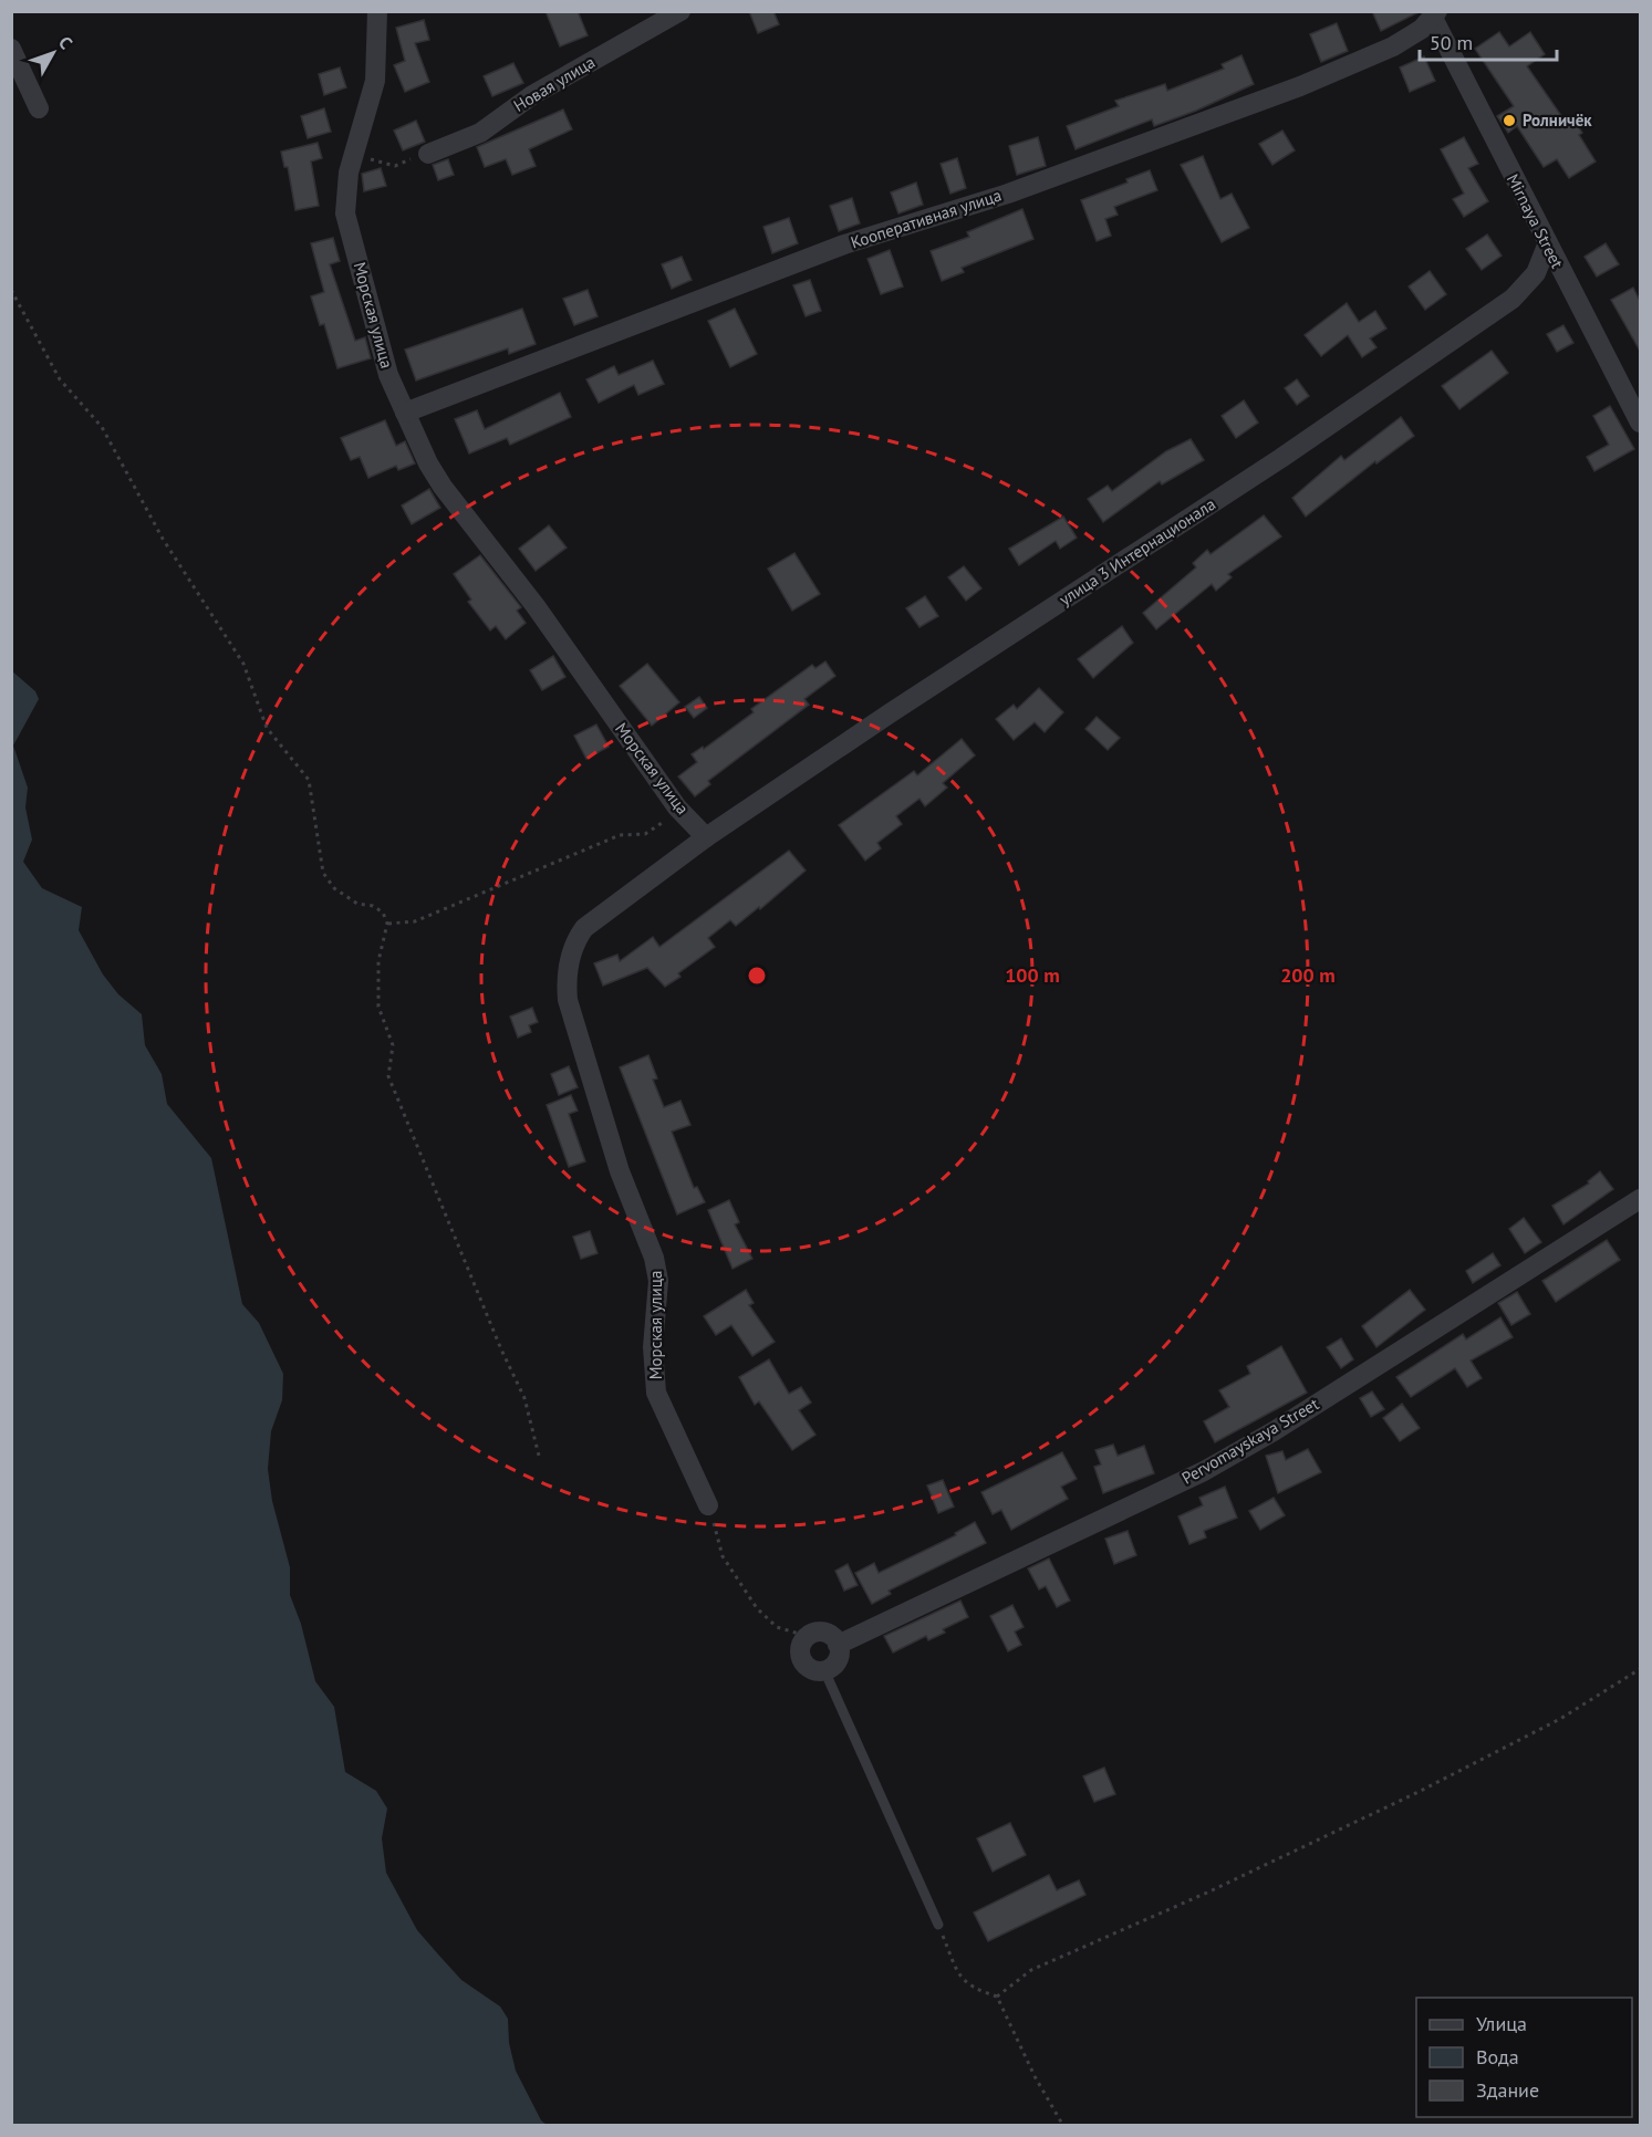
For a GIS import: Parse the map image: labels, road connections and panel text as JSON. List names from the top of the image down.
{
  "streets": {
    "street": [
      "Новая улица",
      "Кооперативная улица",
      "Mirnaya Street",
      "Морская улица",
      "улица 3 Интернационала",
      "Pervomayskaya Street"
    ]
  },
  "crossings": [
    ["Кооперативная улица", "Mirnaya Street"],
    ["Кооперативная улица", "Морская улица"],
    ["Mirnaya Street", "улица 3 Интернационала"],
    ["Морская улица", "улица 3 Интернационала"]
  ],
  "places": ["Ролничёк"],
  "legend": ["Улица", "Вода", "Здание"],
  "scale_bar": "50 m",
  "north": "top right",
  "rings": ["100 m", "200 m"]
}
